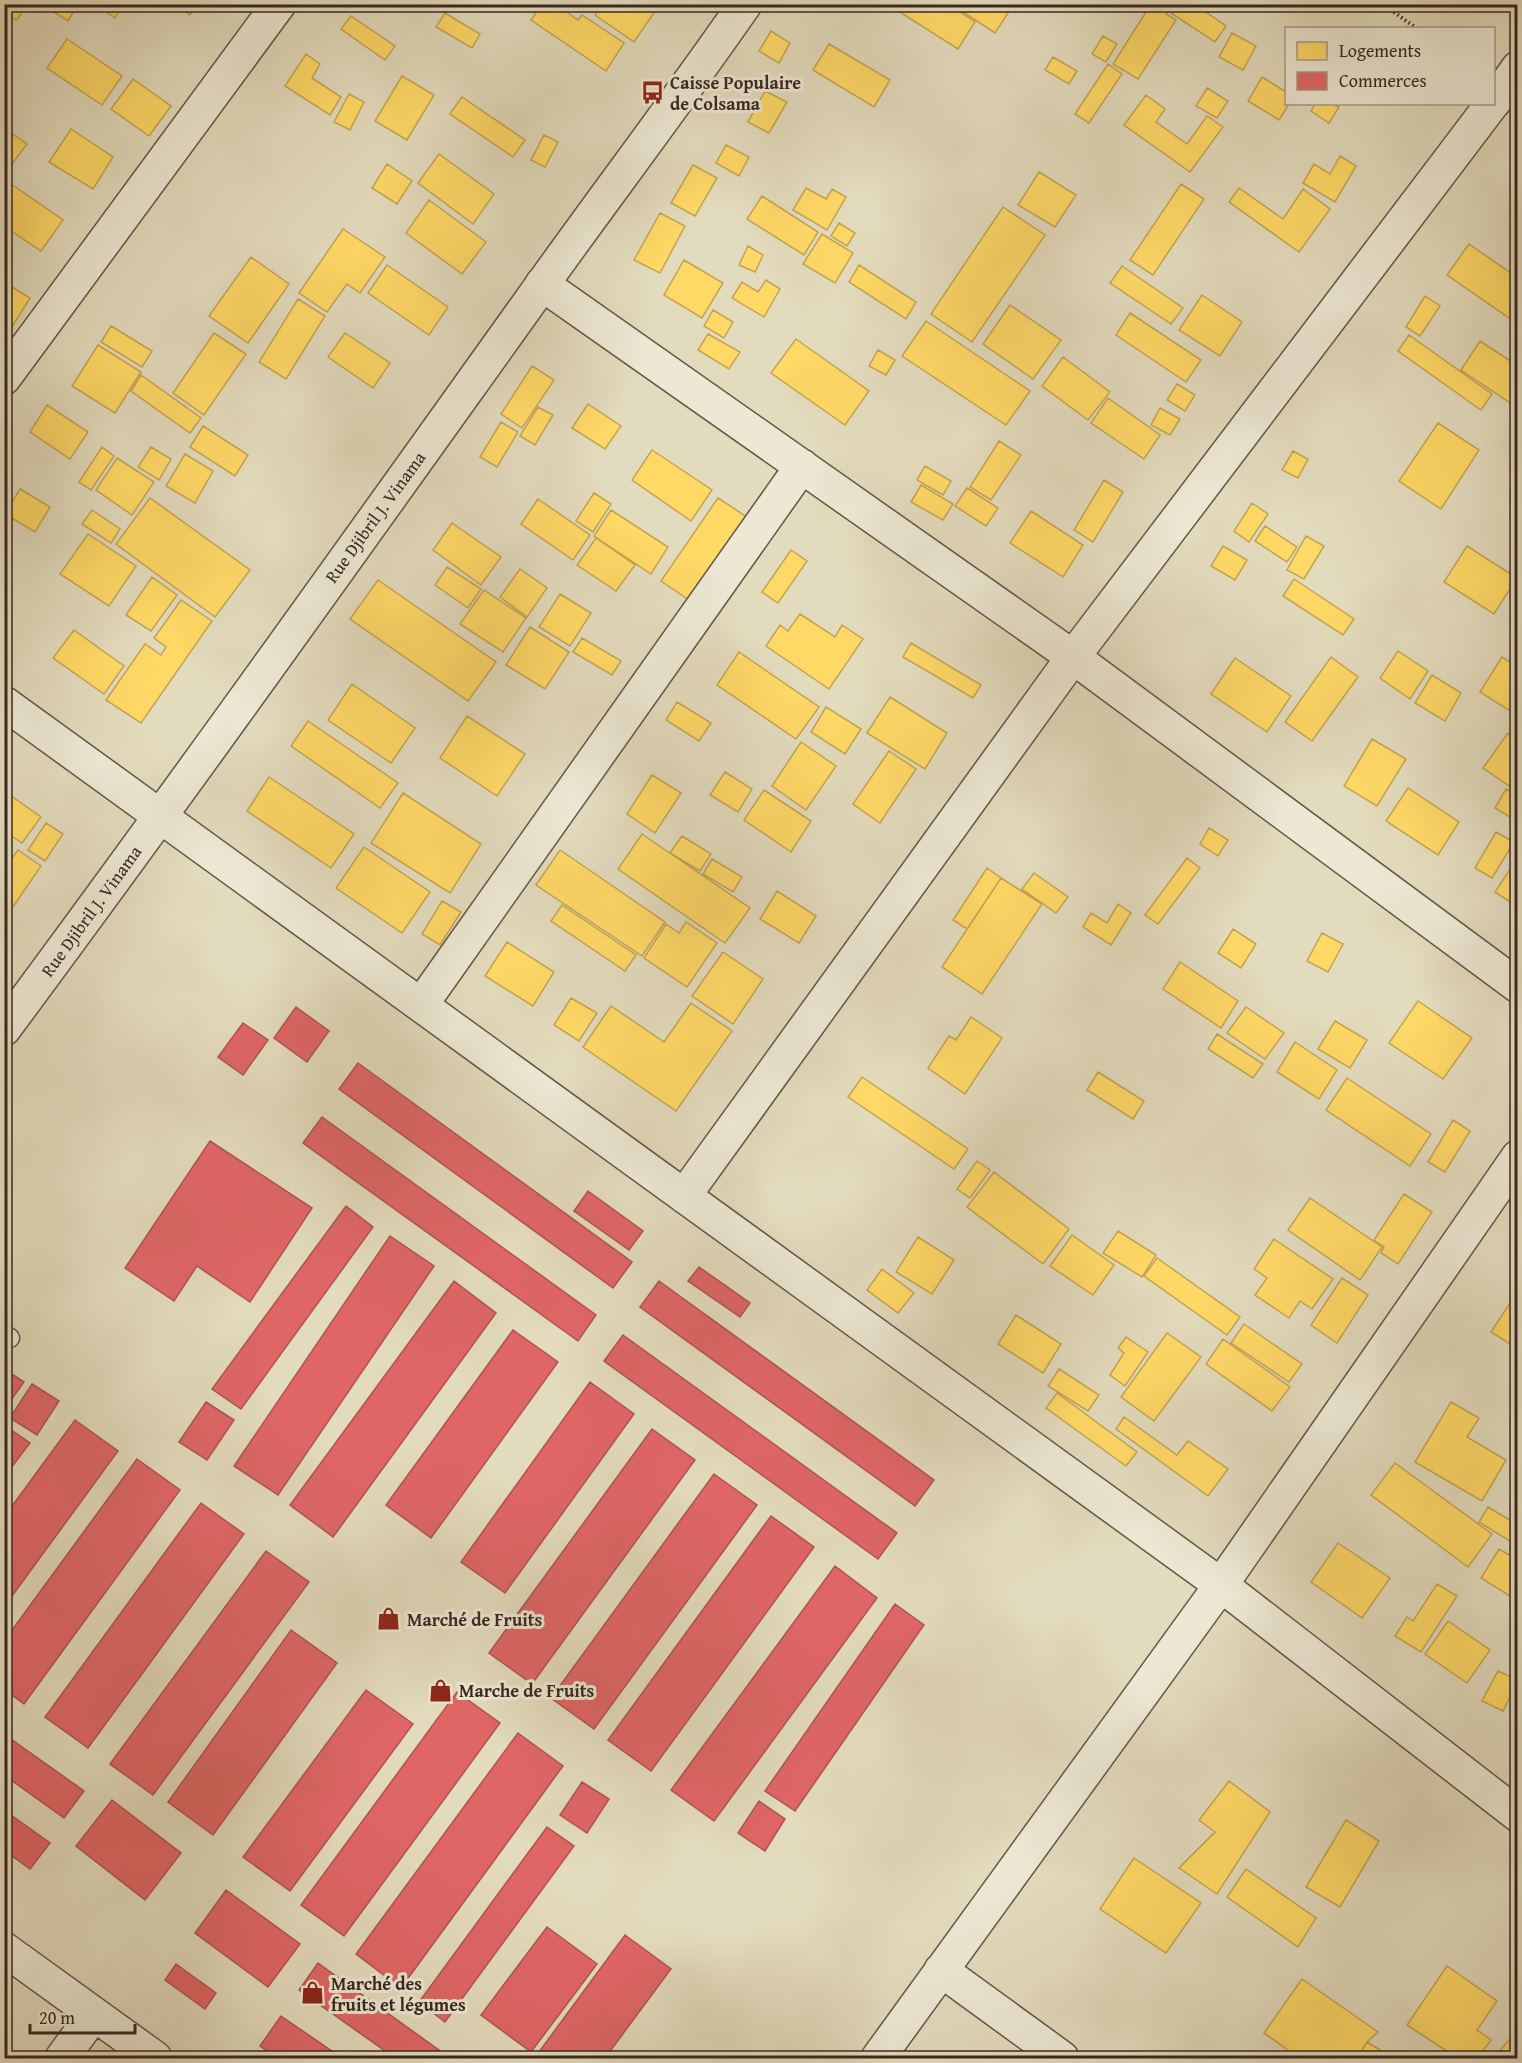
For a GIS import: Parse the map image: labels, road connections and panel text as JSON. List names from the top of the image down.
{
  "streets": {
    "street": ["Rue Djibril J. Vinama"]
  },
  "places": {
    "bus stop": ["Caisse Populaire de Colsama"],
    "shop": ["Marché de Fruits", "Marche de Fruits", "Marché des fruits et légumes"]
  },
  "legend": ["Logements", "Commerces"],
  "scale_bar": "20 m"
}
